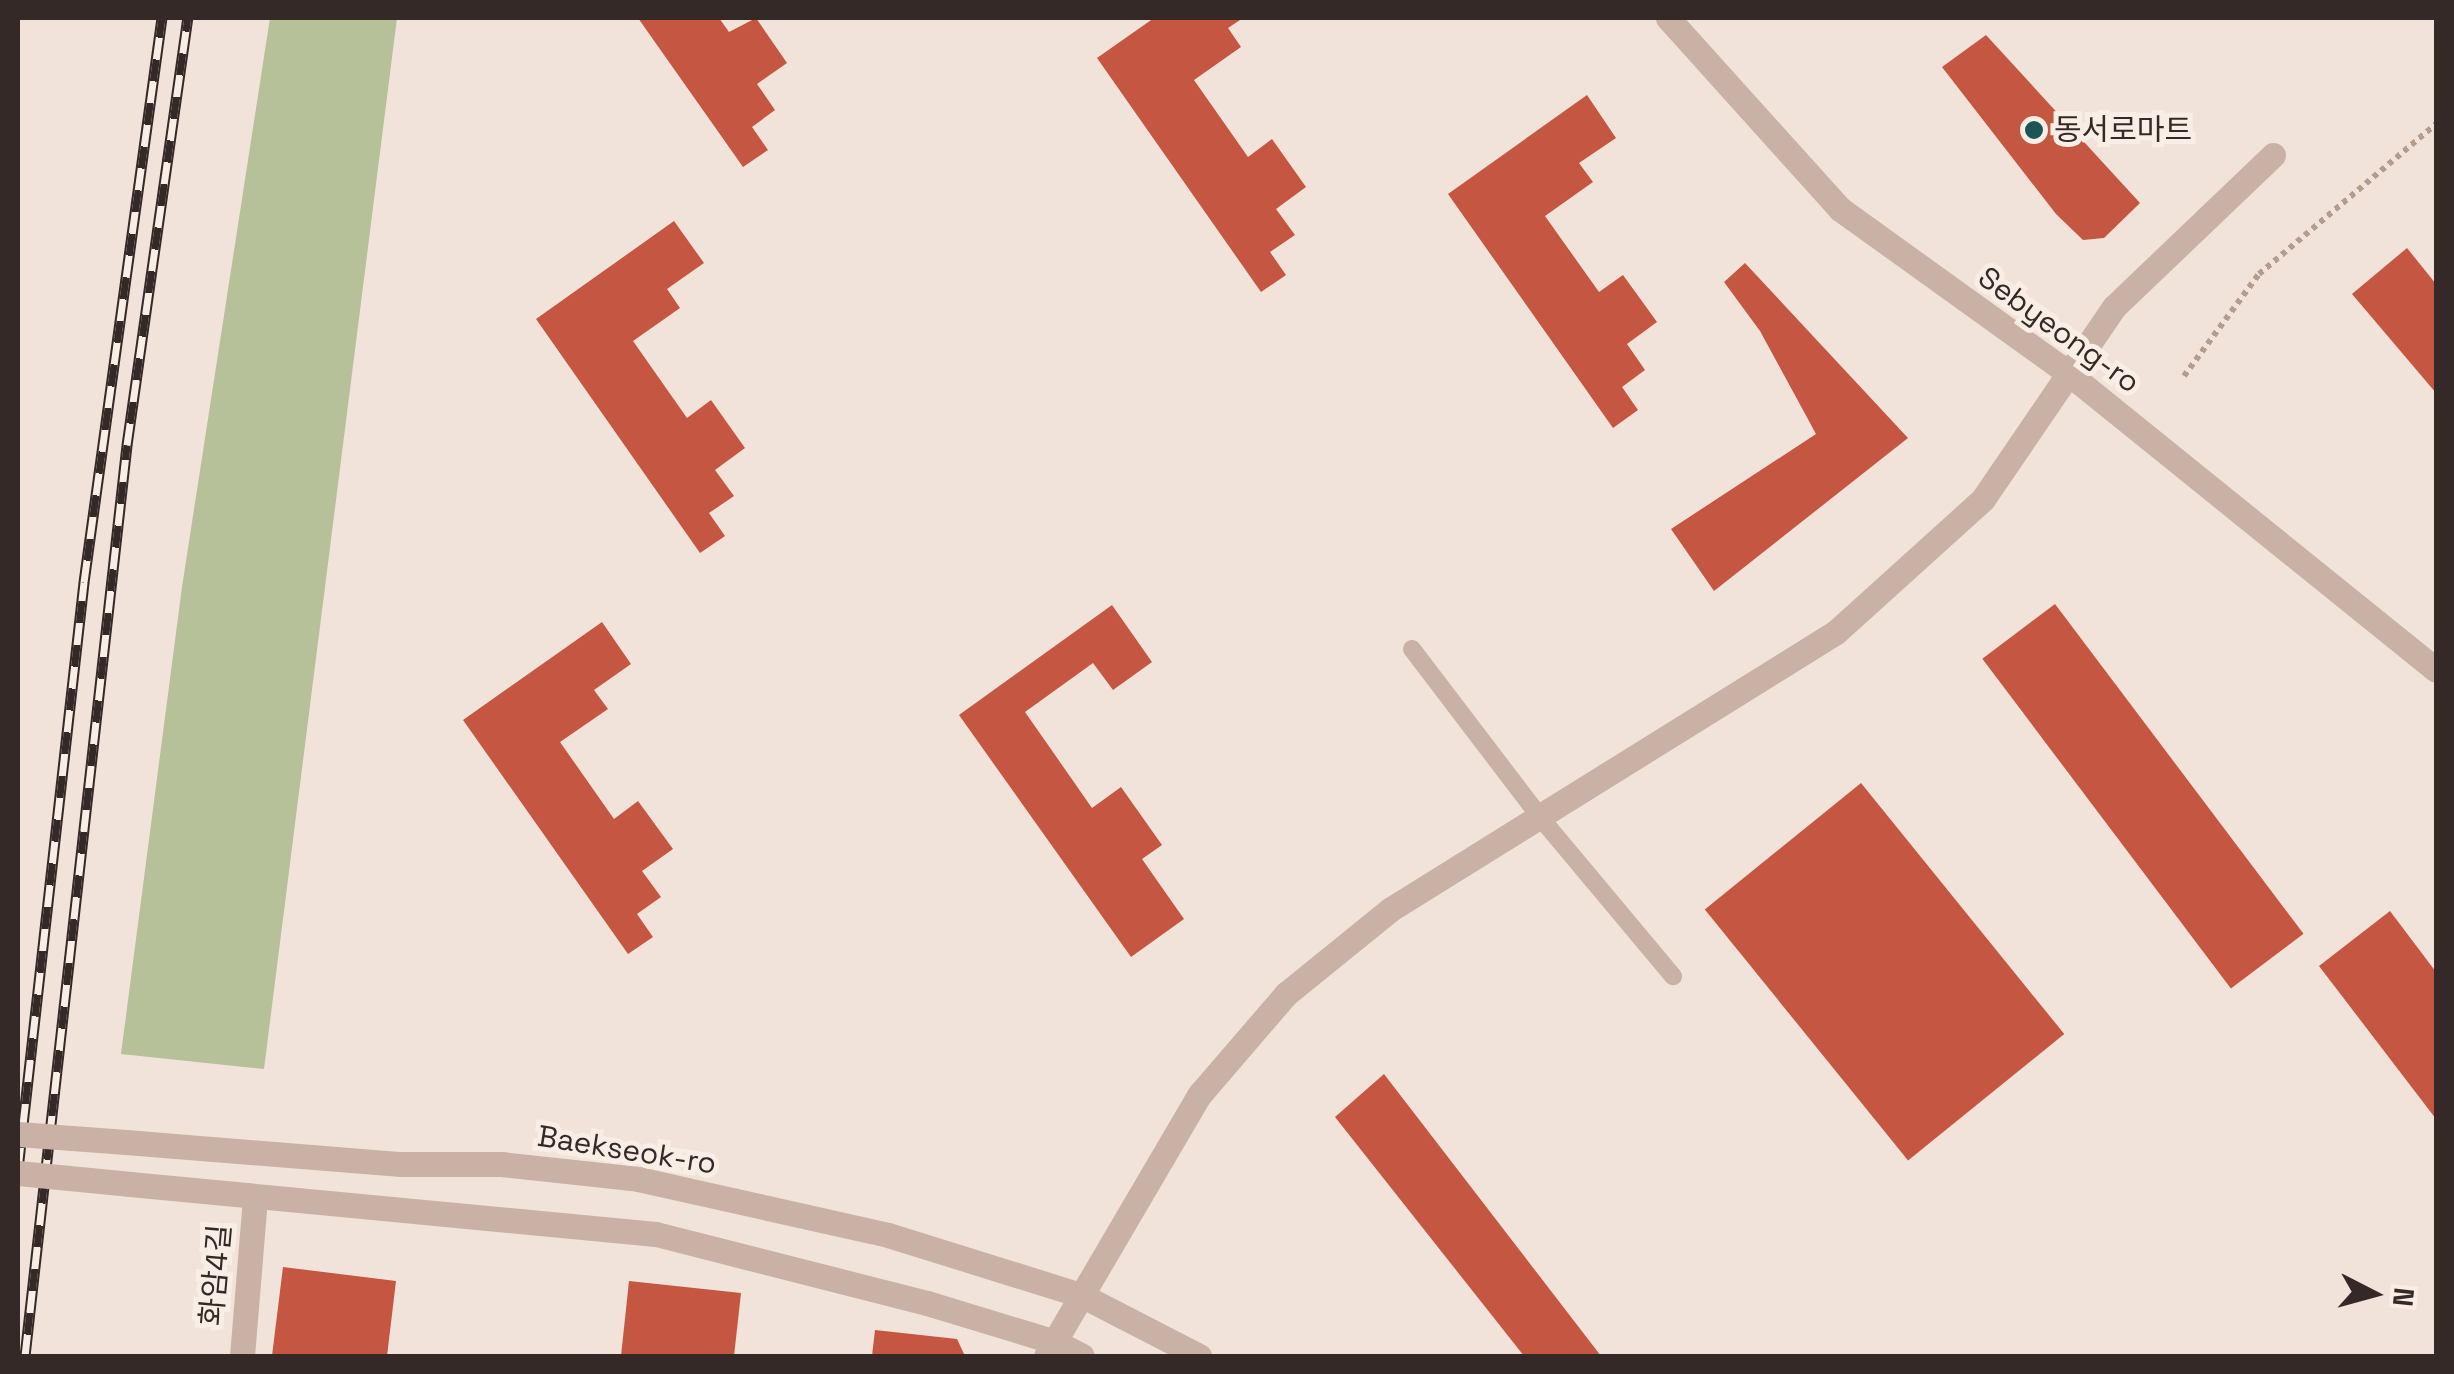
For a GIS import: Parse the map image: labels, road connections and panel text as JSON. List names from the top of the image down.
{
  "streets": {
    "street": ["Sebyeong-ro", "Baekseok-ro", "화암4길"]
  },
  "places": ["동서로마트"],
  "north": "right"
}
